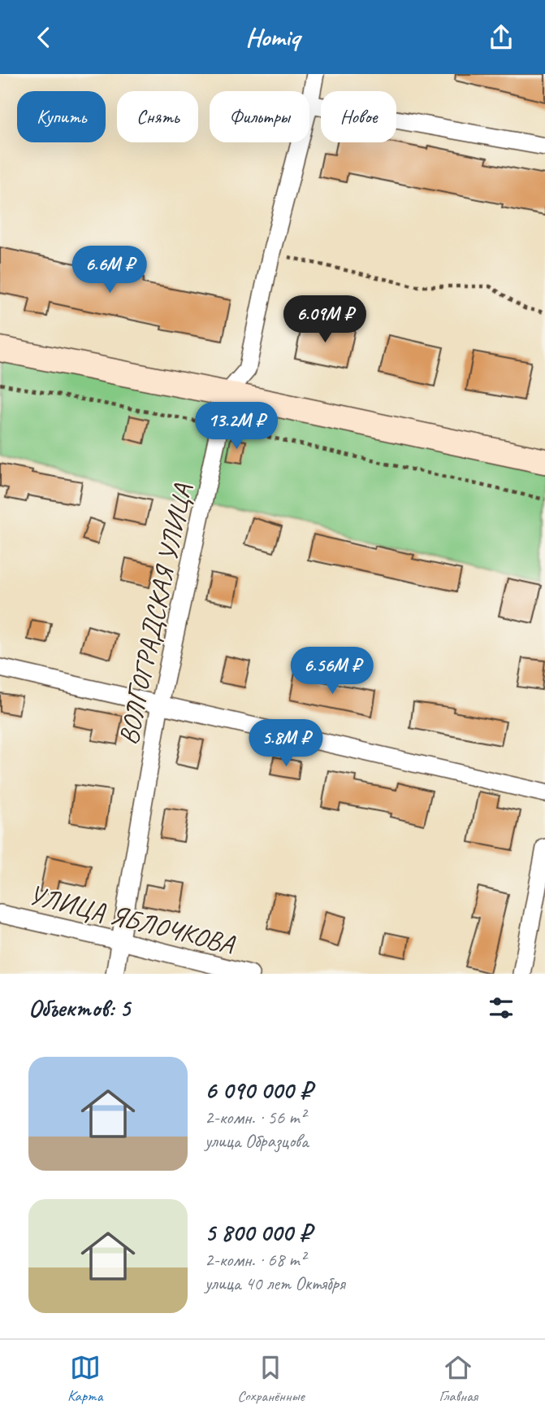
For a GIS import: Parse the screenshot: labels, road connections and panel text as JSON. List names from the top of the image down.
{
  "streets": {
    "street": ["ВОЛГОГРАДСКАЯ УЛИЦА", "УЛИЦА ЯБЛОЧКОВА"]
  },
  "crossings": [
    ["ВОЛГОГРАДСКАЯ УЛИЦА", "УЛИЦА ЯБЛОЧКОВА"]
  ],
  "page": {
    "header": "Homiq",
    "chip": [
      "Купить",
      "Снять",
      "Фильтры",
      "Новое"
    ],
    "price": [
      "6.6M ₽",
      "6.09M ₽",
      "13.2M ₽",
      "6.56M ₽",
      "5.8M ₽"
    ],
    "heading": "Объектов: 5",
    "list": [
      {
        "name": "6 090 000 ₽",
        "note": "2-комн. · 56 m² · улица Образцова"
      },
      {
        "name": "5 800 000 ₽",
        "note": "2-комн. · 68 m² · улица 40 лет Октября"
      }
    ],
    "tabs": ["Карта", "Сохранённые", "Главная"]
  }
}
